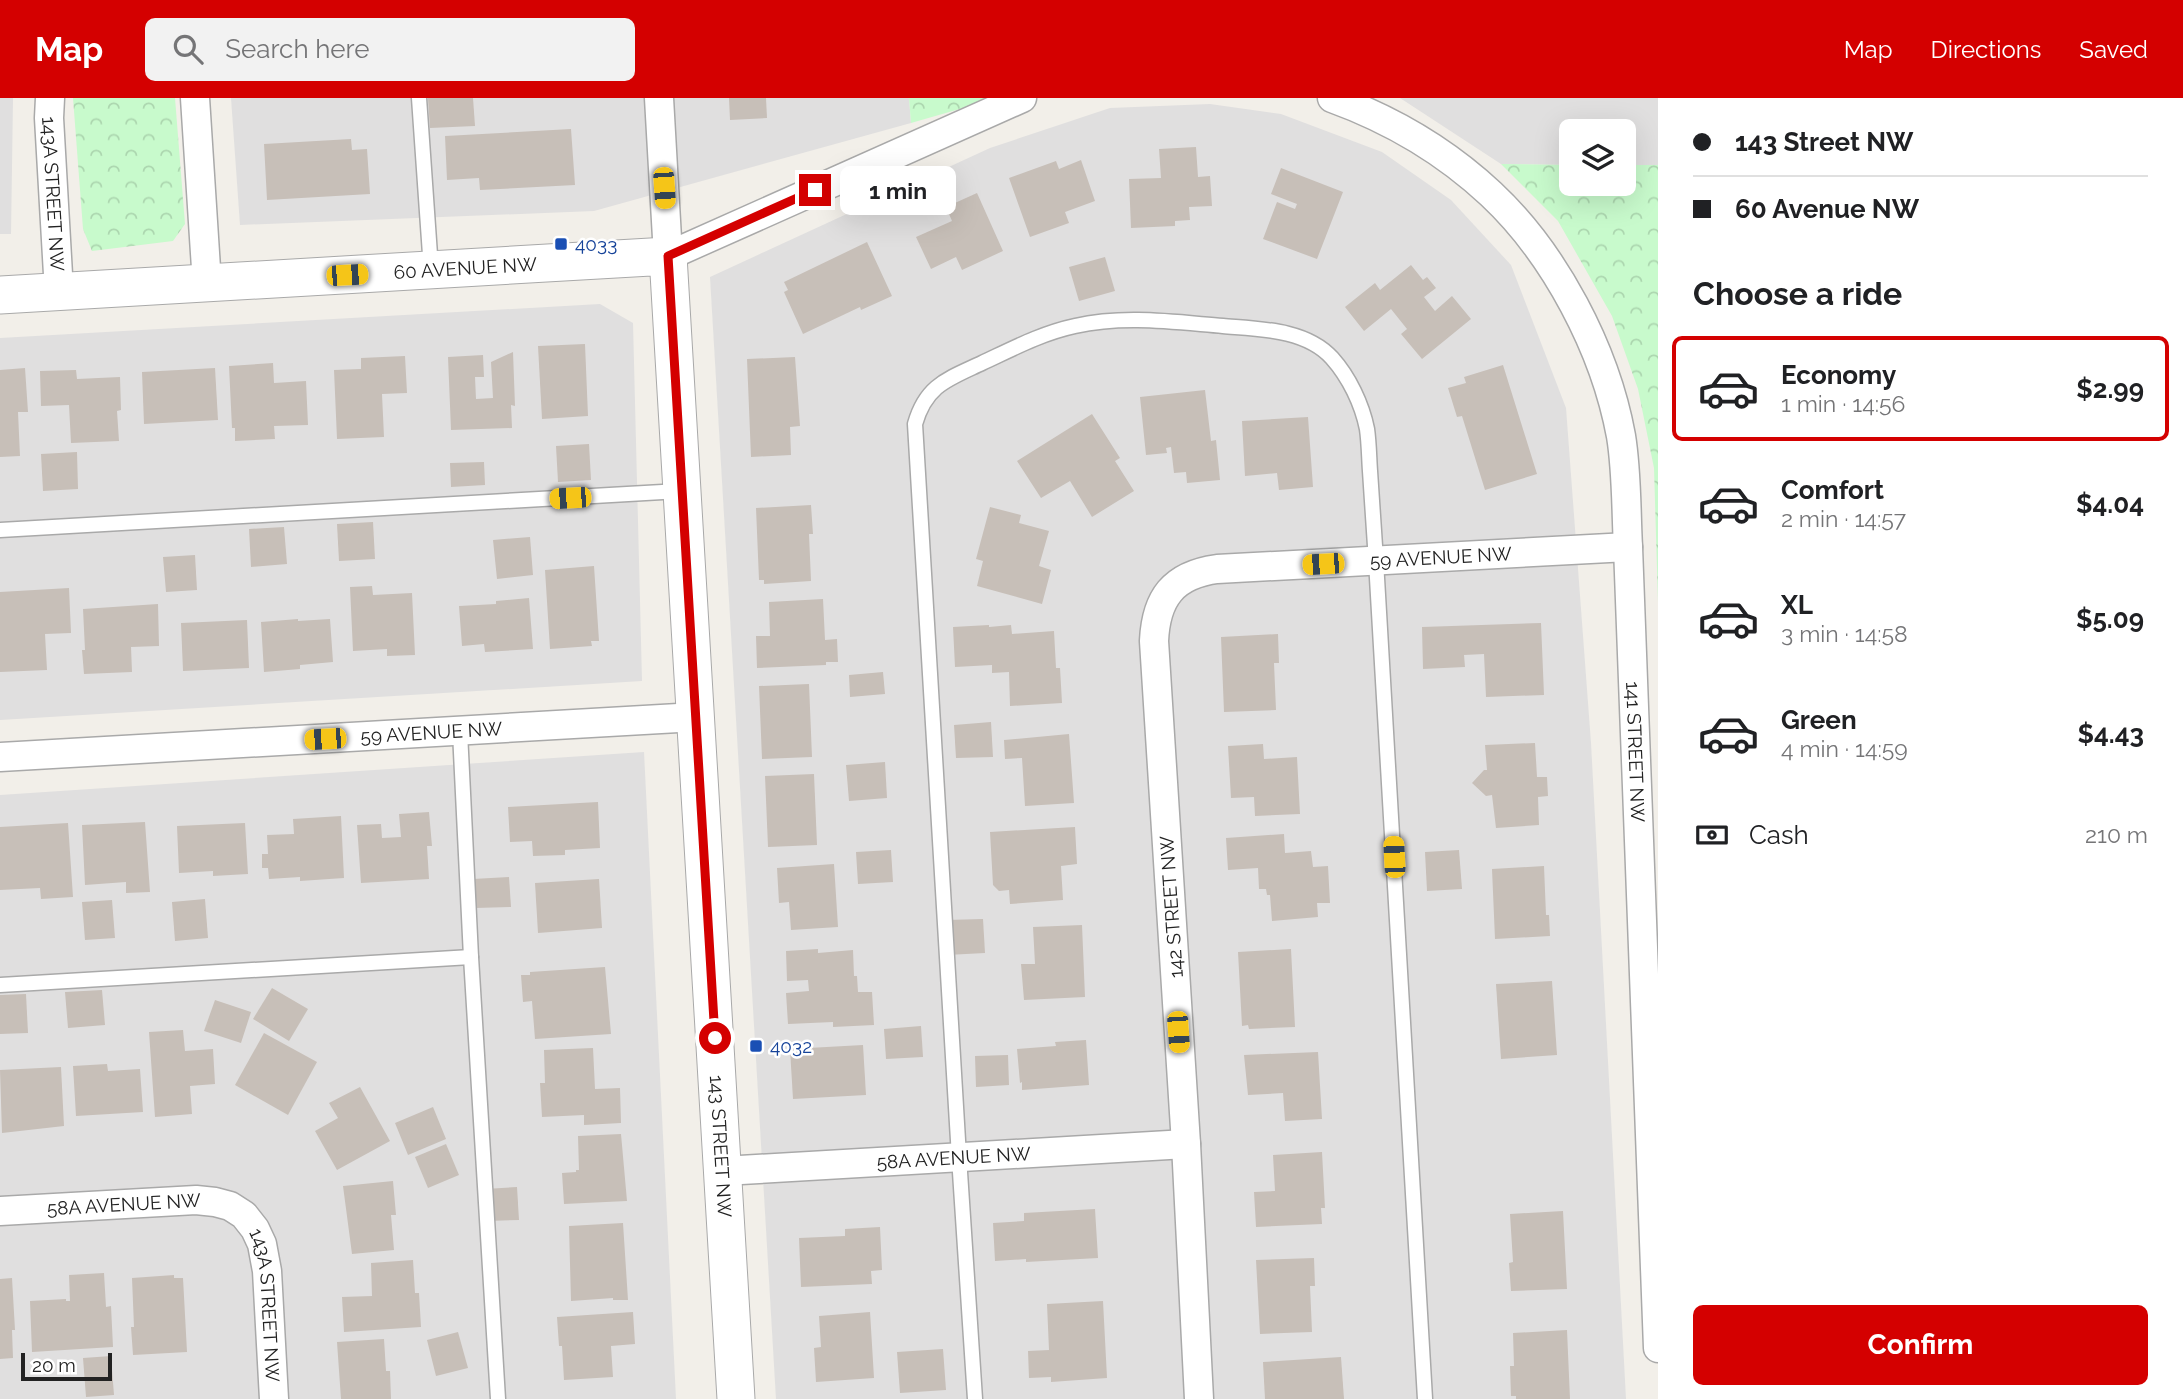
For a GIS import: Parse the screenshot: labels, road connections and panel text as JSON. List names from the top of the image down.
{
  "streets": {
    "street": [
      "143A STREET NW",
      "60 AVENUE NW",
      "59 AVENUE NW",
      "141 STREET NW",
      "142 STREET NW",
      "143 STREET NW",
      "58A AVENUE NW"
    ]
  },
  "crossings": [
    ["143A STREET NW", "60 AVENUE NW"],
    ["143A STREET NW", "58A AVENUE NW"],
    ["60 AVENUE NW", "143 STREET NW"],
    ["59 AVENUE NW", "141 STREET NW"],
    ["59 AVENUE NW", "142 STREET NW"],
    ["59 AVENUE NW", "143 STREET NW"],
    ["142 STREET NW", "58A AVENUE NW"],
    ["143 STREET NW", "58A AVENUE NW"]
  ],
  "places": {
    "transit": ["4033", "4032"]
  },
  "scale_bar": "20 m",
  "page": {
    "header": "Map",
    "search": "Search here",
    "nav": ["Map", "Directions", "Saved"],
    "banner": ["143 Street NW", "60 Avenue NW"],
    "bubble": "1 min",
    "heading": "Choose a ride",
    "list": [
      {
        "name": "Economy",
        "note": "1 min · 14:56",
        "value": "$2.99"
      },
      {
        "name": "Comfort",
        "note": "2 min · 14:57",
        "value": "$4.04"
      },
      {
        "name": "XL",
        "note": "3 min · 14:58",
        "value": "$5.09"
      },
      {
        "name": "Green",
        "note": "4 min · 14:59",
        "value": "$4.43"
      }
    ],
    "pay": ["Cash", "210 m"],
    "buttons": "Confirm",
    "scale": "20 m"
  }
}
